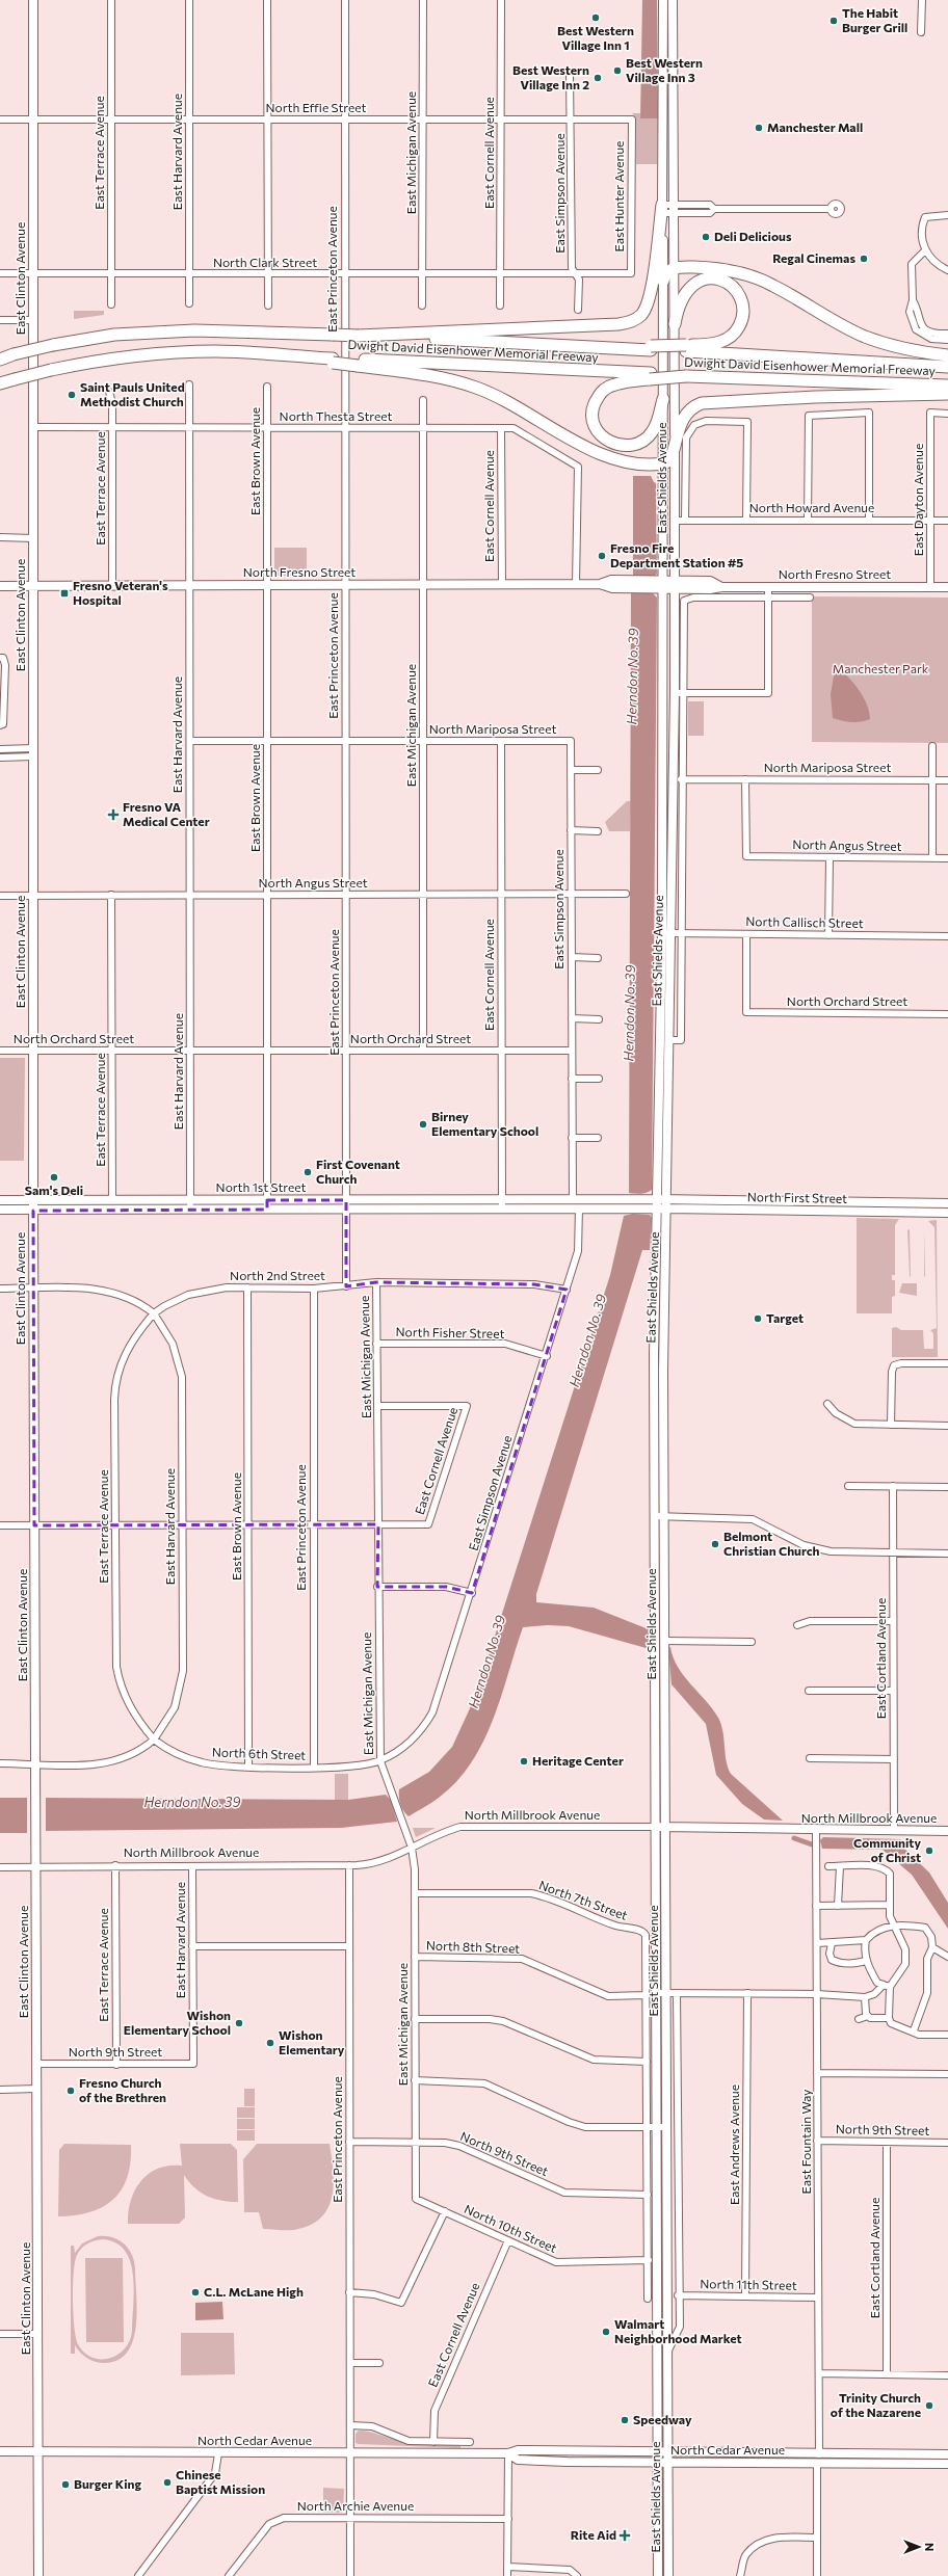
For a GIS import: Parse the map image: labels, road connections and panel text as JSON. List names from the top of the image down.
{
  "streets": {
    "highway": ["Dwight David Eisenhower Memorial Freeway"],
    "main road": [
      "East Clinton Avenue",
      "East Shields Avenue",
      "North Fresno Street",
      "North 1st Street",
      "North First Street",
      "North Millbrook Avenue",
      "North Cedar Avenue"
    ],
    "street": [
      "North Effie Street",
      "East Harvard Avenue",
      "East Terrace Avenue",
      "East Michigan Avenue",
      "East Cornell Avenue",
      "East Simpson Avenue",
      "East Hunter Avenue",
      "North Clark Street",
      "East Princeton Avenue",
      "North Thesta Street",
      "East Brown Avenue",
      "East Dayton Avenue",
      "North Howard Avenue",
      "North Mariposa Street",
      "North Angus Street",
      "North Callisch Street",
      "North Orchard Street",
      "North 2nd Street",
      "North Fisher Street",
      "East Cortland Avenue",
      "North 6th Street",
      "North 7th Street",
      "North 8th Street",
      "North 9th Street",
      "East Fountain Way",
      "East Andrews Avenue",
      "North 10th Street",
      "North 11th Street",
      "North Archie Avenue"
    ]
  },
  "crossings": [
    ["North Effie Street", "East Harvard Avenue"],
    ["North Effie Street", "East Terrace Avenue"],
    ["North Effie Street", "East Michigan Avenue"],
    ["North Effie Street", "East Cornell Avenue"],
    ["North Effie Street", "East Simpson Avenue"],
    ["North Effie Street", "East Hunter Avenue"],
    ["North Effie Street", "East Princeton Avenue"],
    ["North Effie Street", "East Clinton Avenue"],
    ["East Harvard Avenue", "East Terrace Avenue"],
    ["East Harvard Avenue", "North Clark Street"],
    ["East Harvard Avenue", "North Thesta Street"],
    ["East Harvard Avenue", "North Fresno Street"],
    ["East Harvard Avenue", "North Mariposa Street"],
    ["East Harvard Avenue", "North Angus Street"],
    ["East Harvard Avenue", "North Orchard Street"],
    ["East Harvard Avenue", "North 1st Street"],
    ["East Harvard Avenue", "North 2nd Street"],
    ["East Harvard Avenue", "North 6th Street"],
    ["East Harvard Avenue", "North Millbrook Avenue"],
    ["East Harvard Avenue", "North 9th Street"],
    ["East Terrace Avenue", "North Clark Street"],
    ["East Terrace Avenue", "North Thesta Street"],
    ["East Terrace Avenue", "North Fresno Street"],
    ["East Terrace Avenue", "North Angus Street"],
    ["East Terrace Avenue", "North Orchard Street"],
    ["East Terrace Avenue", "North 1st Street"],
    ["East Terrace Avenue", "North 2nd Street"],
    ["East Terrace Avenue", "North 6th Street"],
    ["East Terrace Avenue", "North Millbrook Avenue"],
    ["East Terrace Avenue", "North 9th Street"],
    ["East Michigan Avenue", "East Cornell Avenue"],
    ["East Michigan Avenue", "East Simpson Avenue"],
    ["East Michigan Avenue", "North Clark Street"],
    ["East Michigan Avenue", "North Thesta Street"],
    ["East Michigan Avenue", "North Fresno Street"],
    ["East Michigan Avenue", "North Mariposa Street"],
    ["East Michigan Avenue", "North Angus Street"],
    ["East Michigan Avenue", "North Orchard Street"],
    ["East Michigan Avenue", "North 2nd Street"],
    ["East Michigan Avenue", "North Fisher Street"],
    ["East Michigan Avenue", "North 6th Street"],
    ["East Michigan Avenue", "North Millbrook Avenue"],
    ["East Michigan Avenue", "North 7th Street"],
    ["East Michigan Avenue", "North 8th Street"],
    ["East Michigan Avenue", "North 9th Street"],
    ["East Michigan Avenue", "North 10th Street"],
    ["East Cornell Avenue", "North Clark Street"],
    ["East Cornell Avenue", "North Thesta Street"],
    ["East Cornell Avenue", "North Fresno Street"],
    ["East Cornell Avenue", "North Mariposa Street"],
    ["East Cornell Avenue", "North Angus Street"],
    ["East Cornell Avenue", "North Orchard Street"],
    ["East Cornell Avenue", "North 1st Street"],
    ["East Cornell Avenue", "North 10th Street"],
    ["East Simpson Avenue", "North Clark Street"],
    ["East Simpson Avenue", "North Mariposa Street"],
    ["East Simpson Avenue", "North Angus Street"],
    ["East Simpson Avenue", "North Orchard Street"],
    ["East Simpson Avenue", "North 1st Street"],
    ["East Simpson Avenue", "North 2nd Street"],
    ["East Simpson Avenue", "North Fisher Street"],
    ["East Simpson Avenue", "North 6th Street"],
    ["East Hunter Avenue", "North Clark Street"],
    ["North Clark Street", "East Princeton Avenue"],
    ["North Clark Street", "East Clinton Avenue"],
    ["East Princeton Avenue", "North Thesta Street"],
    ["East Princeton Avenue", "North Fresno Street"],
    ["East Princeton Avenue", "North Mariposa Street"],
    ["East Princeton Avenue", "North Angus Street"],
    ["East Princeton Avenue", "North Orchard Street"],
    ["East Princeton Avenue", "North 1st Street"],
    ["East Princeton Avenue", "North 2nd Street"],
    ["East Princeton Avenue", "North 6th Street"],
    ["East Princeton Avenue", "North Millbrook Avenue"],
    ["East Princeton Avenue", "North 9th Street"],
    ["East Princeton Avenue", "North Cedar Avenue"],
    ["East Princeton Avenue", "North Archie Avenue"],
    ["East Clinton Avenue", "North Thesta Street"],
    ["East Clinton Avenue", "North Fresno Street"],
    ["East Clinton Avenue", "North Angus Street"],
    ["East Clinton Avenue", "North Orchard Street"],
    ["East Clinton Avenue", "North 1st Street"],
    ["East Clinton Avenue", "North Millbrook Avenue"],
    ["East Clinton Avenue", "North 9th Street"],
    ["East Clinton Avenue", "North Cedar Avenue"],
    ["North Thesta Street", "East Brown Avenue"],
    ["North Thesta Street", "North Fresno Street"],
    ["East Brown Avenue", "North Fresno Street"],
    ["East Brown Avenue", "North Mariposa Street"],
    ["East Brown Avenue", "North Angus Street"],
    ["East Brown Avenue", "North Orchard Street"],
    ["East Brown Avenue", "North 1st Street"],
    ["East Brown Avenue", "North 2nd Street"],
    ["East Brown Avenue", "North 6th Street"],
    ["East Shields Avenue", "North Howard Avenue"],
    ["East Shields Avenue", "North Fresno Street"],
    ["East Shields Avenue", "North Callisch Street"],
    ["East Shields Avenue", "North First Street"],
    ["East Shields Avenue", "North Millbrook Avenue"],
    ["East Shields Avenue", "North Cedar Avenue"],
    ["East Dayton Avenue", "North Howard Avenue"],
    ["East Dayton Avenue", "North Fresno Street"],
    ["North Mariposa Street", "North Angus Street"],
    ["North Callisch Street", "North Orchard Street"],
    ["North 1st Street", "North First Street"],
    ["East Cortland Avenue", "North Millbrook Avenue"],
    ["East Cortland Avenue", "North 9th Street"],
    ["North Millbrook Avenue", "East Fountain Way"],
    ["North 7th Street", "North 8th Street"],
    ["North 9th Street", "East Fountain Way"],
    ["East Fountain Way", "North 11th Street"],
    ["East Fountain Way", "North Cedar Avenue"],
    ["East Andrews Avenue", "North 11th Street"]
  ],
  "water": ["Herndon No. 39"],
  "parks": ["Manchester Park"],
  "places": {
    "other": [
      "Best Western Village Inn 1",
      "The Habit Burger Grill",
      "Best Western Village Inn 3",
      "Best Western Village Inn 2",
      "Manchester Mall",
      "Deli Delicious",
      "Regal Cinemas",
      "Saint Pauls United Methodist Church",
      "Fresno Fire Department Station #5",
      "Birney Elementary School",
      "First Covenant Church",
      "Sam's Deli",
      "Target",
      "Belmont Christian Church",
      "Heritage Center",
      "Community of Christ",
      "Wishon Elementary School",
      "Wishon Elementary",
      "Fresno Church of the Brethren",
      "C.L. McLane High",
      "Walmart Neighborhood Market",
      "Trinity Church of the Nazarene",
      "Speedway",
      "Chinese Baptist Mission",
      "Burger King"
    ],
    "transit": ["Fresno Veteran's Hospital"],
    "health": ["Fresno VA Medical Center", "Rite Aid"]
  },
  "north": "right"
}
